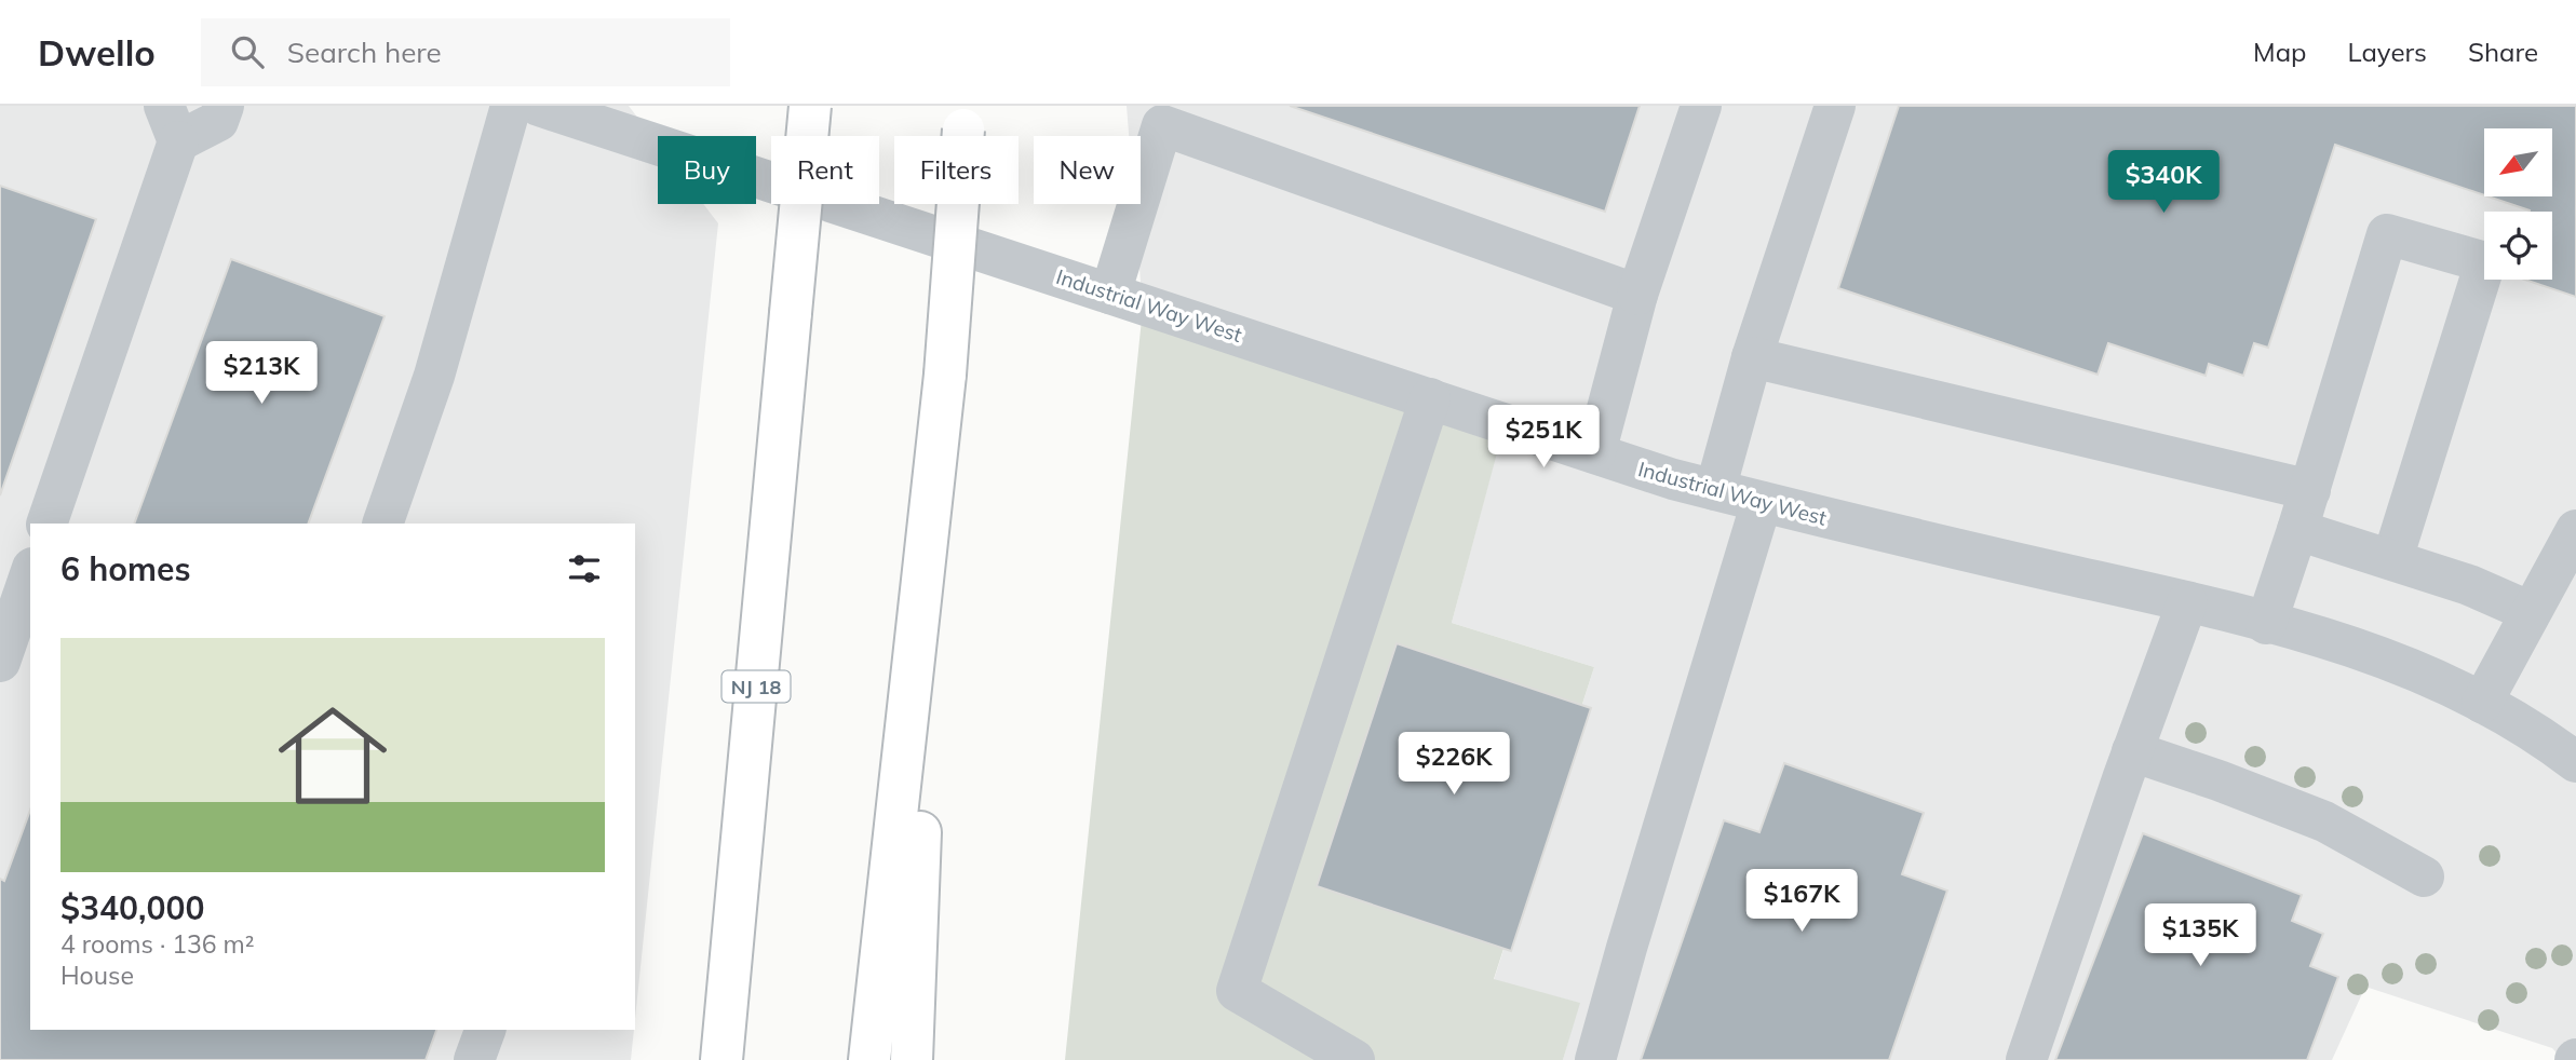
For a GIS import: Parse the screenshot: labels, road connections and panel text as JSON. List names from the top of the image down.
{
  "streets": {
    "highway": ["NJ 18"],
    "street": ["Industrial Way West"]
  },
  "north": "bottom left",
  "page": {
    "header": "Dwello",
    "search": "Search here",
    "nav": ["Map", "Layers", "Share"],
    "chip": [
      "Buy",
      "Rent",
      "Filters",
      "New"
    ],
    "price": [
      "$340K",
      "$213K",
      "$251K",
      "$226K",
      "$167K",
      "$135K"
    ],
    "heading": "6 homes",
    "list": [
      {
        "name": "$340,000",
        "note": "4 rooms · 136 m² · House"
      }
    ]
  }
}
